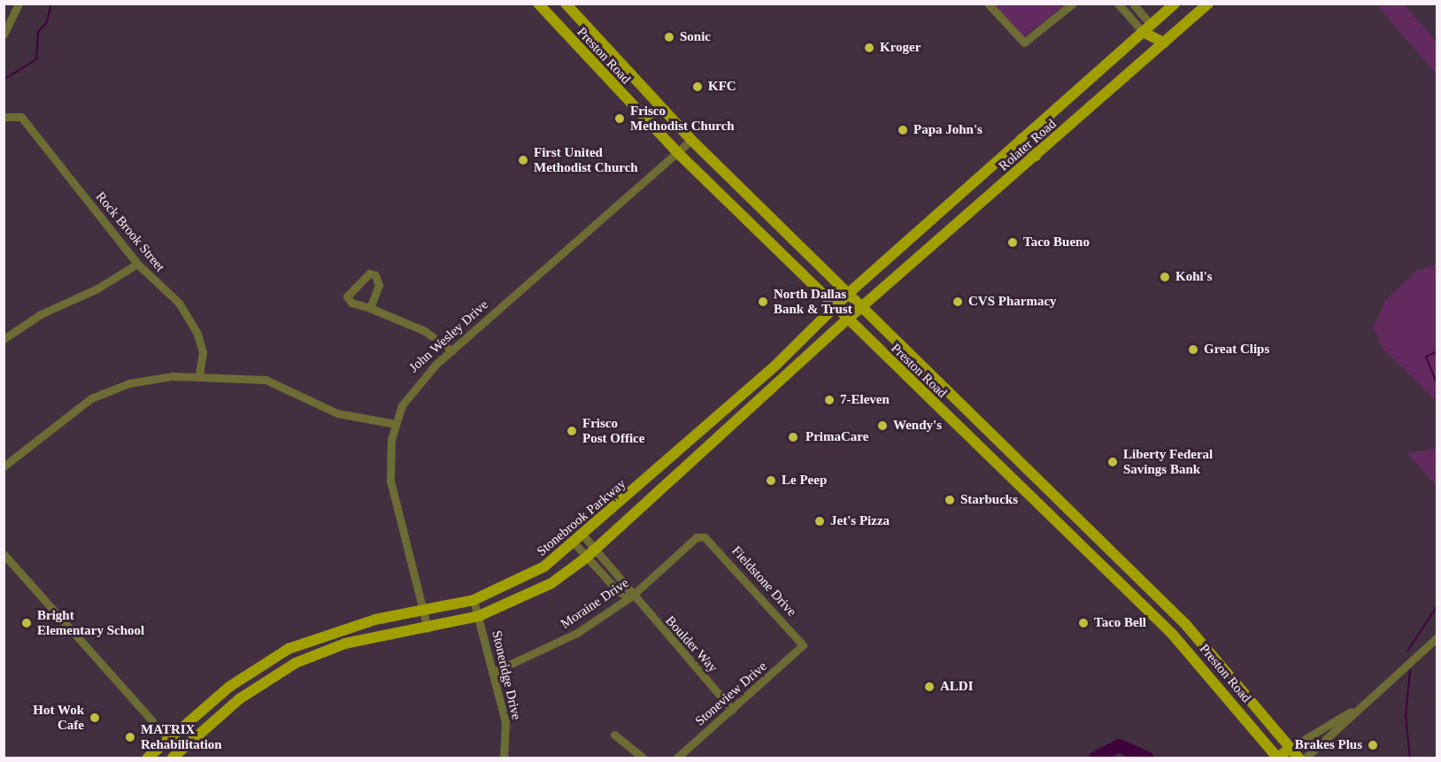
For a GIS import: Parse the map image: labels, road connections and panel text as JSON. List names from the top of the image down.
{
  "streets": {
    "main road": ["Preston Road", "Rolater Road", "Stonebrook Parkway"],
    "street": [
      "Rock Brook Street",
      "John Wesley Drive",
      "Fieldstone Drive",
      "Moraine Drive",
      "Boulder Way",
      "Stoneridge Drive",
      "Stoneview Drive"
    ]
  },
  "crossings": [
    ["Preston Road", "Rolater Road"],
    ["Preston Road", "John Wesley Drive"],
    ["Preston Road", "Stonebrook Parkway"],
    ["Rolater Road", "Stonebrook Parkway"],
    ["John Wesley Drive", "Stonebrook Parkway"],
    ["Stonebrook Parkway", "Boulder Way"],
    ["Stonebrook Parkway", "Stoneridge Drive"],
    ["Fieldstone Drive", "Moraine Drive"],
    ["Fieldstone Drive", "Stoneview Drive"],
    ["Moraine Drive", "Boulder Way"],
    ["Moraine Drive", "Stoneridge Drive"],
    ["Boulder Way", "Stoneview Drive"]
  ],
  "places": [
    "Sonic",
    "Kroger",
    "KFC",
    "Frisco Methodist Church",
    "Papa John's",
    "First United Methodist Church",
    "Taco Bueno",
    "Kohl's",
    "North Dallas Bank & Trust",
    "CVS Pharmacy",
    "Great Clips",
    "7-Eleven",
    "Wendy's",
    "Frisco Post Office",
    "PrimaCare",
    "Liberty Federal Savings Bank",
    "Le Peep",
    "Starbucks",
    "Jet's Pizza",
    "Bright Elementary School",
    "Taco Bell",
    "ALDI",
    "Hot Wok Cafe",
    "MATRIX Rehabilitation",
    "Brakes Plus"
  ]
}
